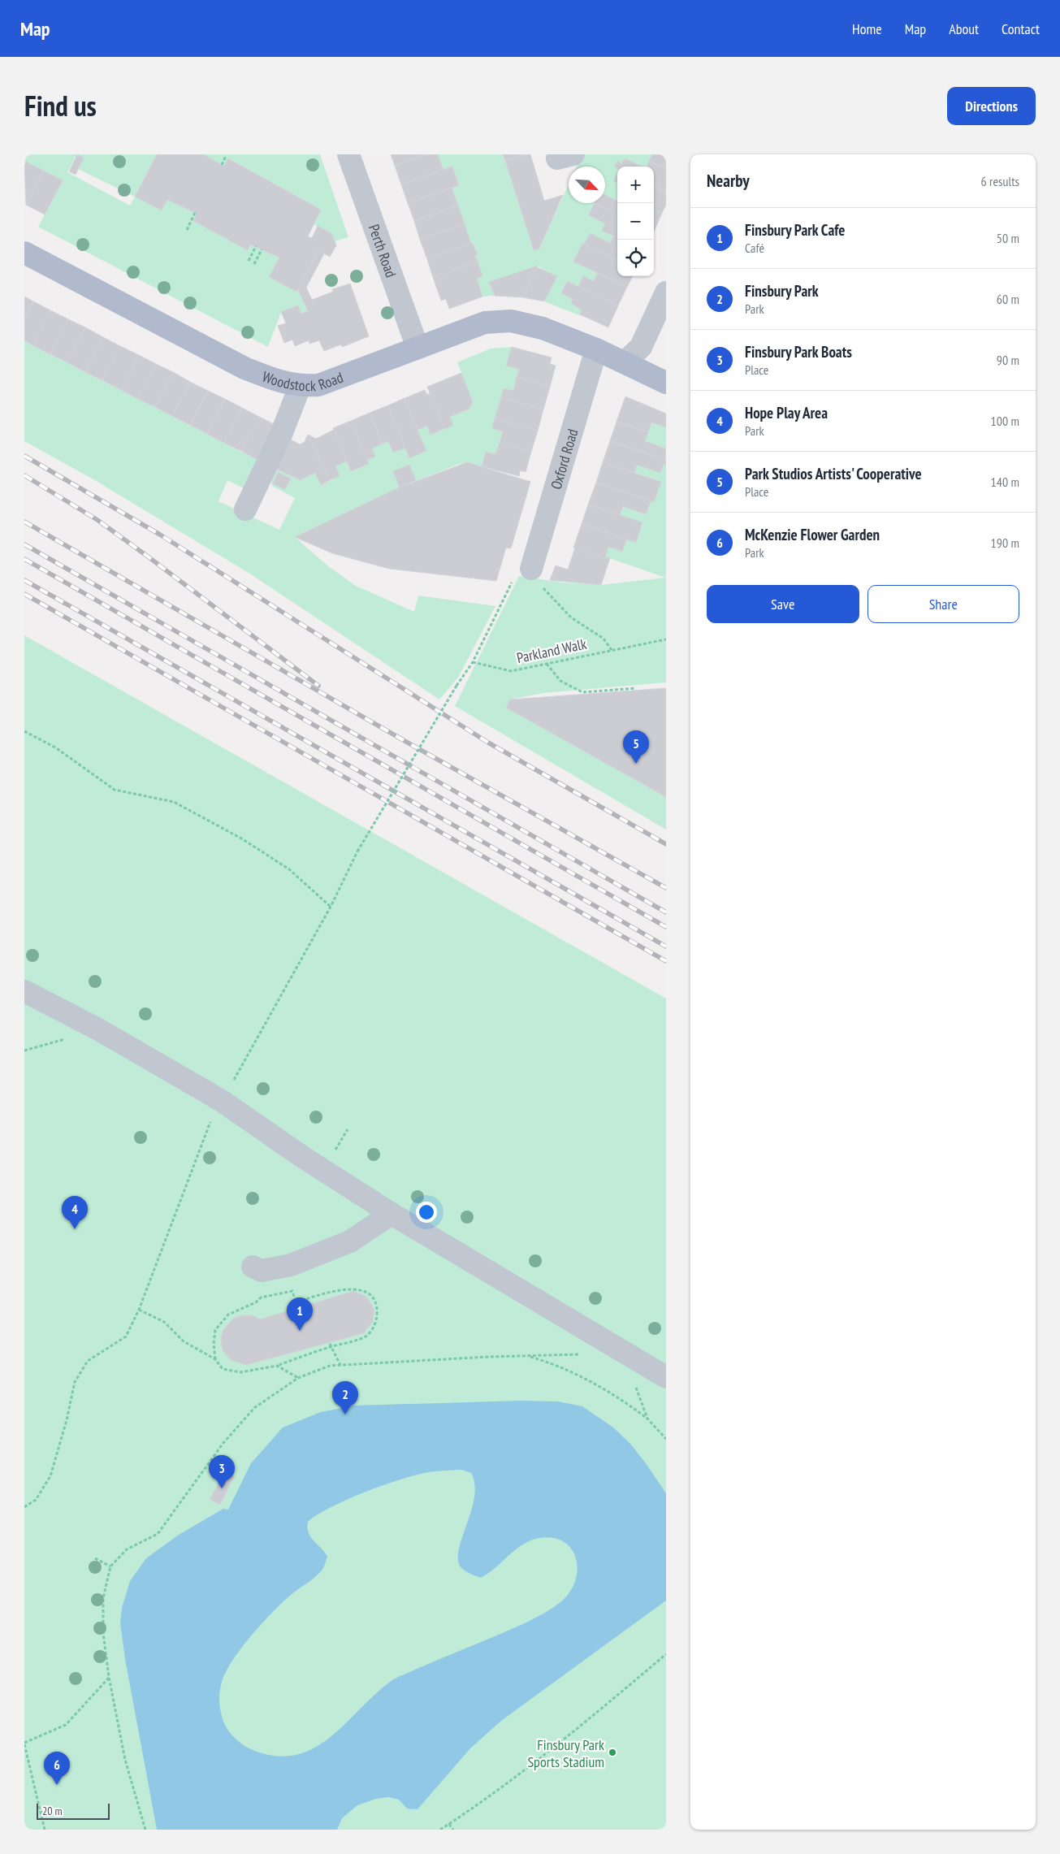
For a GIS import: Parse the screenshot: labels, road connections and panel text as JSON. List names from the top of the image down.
{
  "streets": {
    "main road": ["Woodstock Road"],
    "street": ["Perth Road", "Oxford Road"],
    "path": ["Parkland Walk"]
  },
  "crossings": [
    ["Perth Road", "Woodstock Road"],
    ["Woodstock Road", "Oxford Road"],
    ["Oxford Road", "Parkland Walk"]
  ],
  "places": ["Finsbury Park Sports Stadium"],
  "scale_bar": "20 m",
  "north": "bottom right",
  "page": {
    "header": "Map",
    "nav": [
      "Home",
      "Map",
      "About",
      "Contact"
    ],
    "title": "Find us",
    "buttons": [
      "Directions",
      ["Save", "Share"]
    ],
    "heading": ["Nearby", "6 results"],
    "map_buttons": ["+", "−"],
    "list": [
      {
        "mark": "1",
        "name": "Finsbury Park Cafe",
        "note": "Café",
        "value": "50 m"
      },
      {
        "mark": "2",
        "name": "Finsbury Park",
        "note": "Park",
        "value": "60 m"
      },
      {
        "mark": "3",
        "name": "Finsbury Park Boats",
        "note": "Place",
        "value": "90 m"
      },
      {
        "mark": "4",
        "name": "Hope Play Area",
        "note": "Park",
        "value": "100 m"
      },
      {
        "mark": "5",
        "name": "Park Studios Artists' Cooperative",
        "note": "Place",
        "value": "140 m"
      },
      {
        "mark": "6",
        "name": "McKenzie Flower Garden",
        "note": "Park",
        "value": "190 m"
      }
    ],
    "pins": [
      "5",
      "4",
      "1",
      "2",
      "3",
      "6"
    ],
    "scale": "20 m"
  }
}
